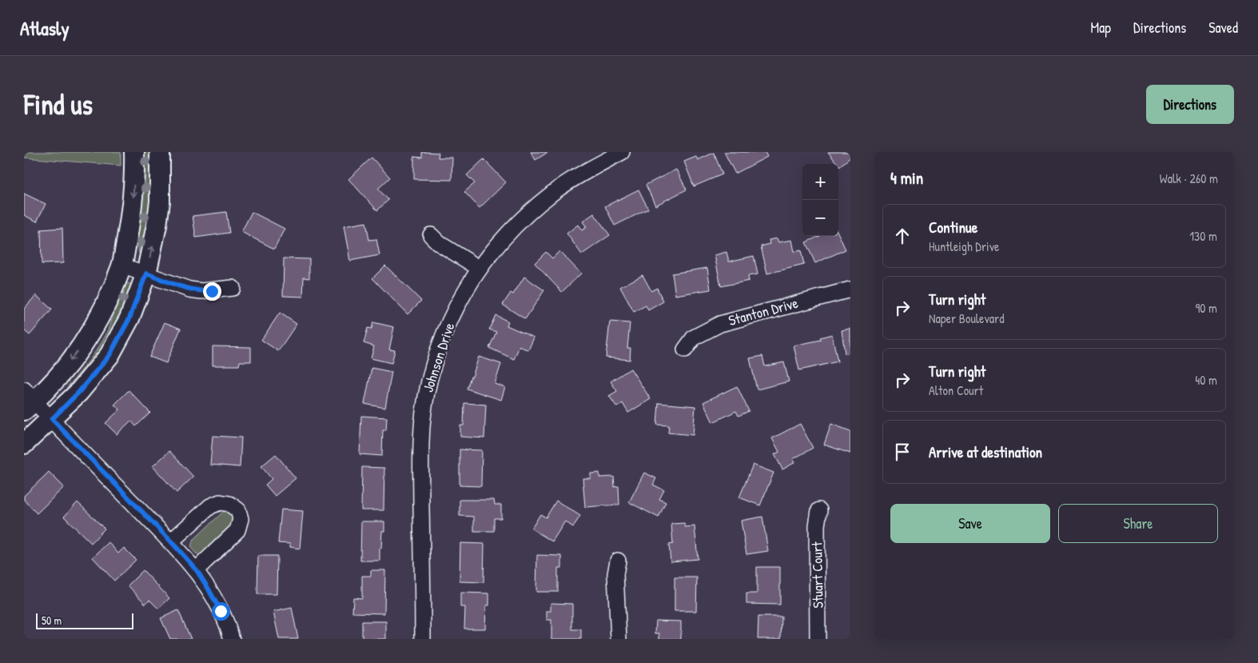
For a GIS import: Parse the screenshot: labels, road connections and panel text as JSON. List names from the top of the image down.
{
  "streets": {
    "street": ["Stanton Drive", "Johnson Drive", "Stuart Court"]
  },
  "scale_bar": "50 m",
  "page": {
    "header": "Atlasly",
    "nav": ["Map", "Directions", "Saved"],
    "buttons": [
      "Directions",
      ["Save", "Share"]
    ],
    "title": "Find us",
    "heading": ["4 min", "Walk · 260 m"],
    "map_buttons": ["+", "−"],
    "list": [
      ["Continue", "Huntleigh Drive", "130 m"],
      ["Turn right", "Naper Boulevard", "90 m"],
      ["Turn right", "Alton Court", "40 m"],
      "Arrive at destination"
    ],
    "scale": "50 m"
  }
}
